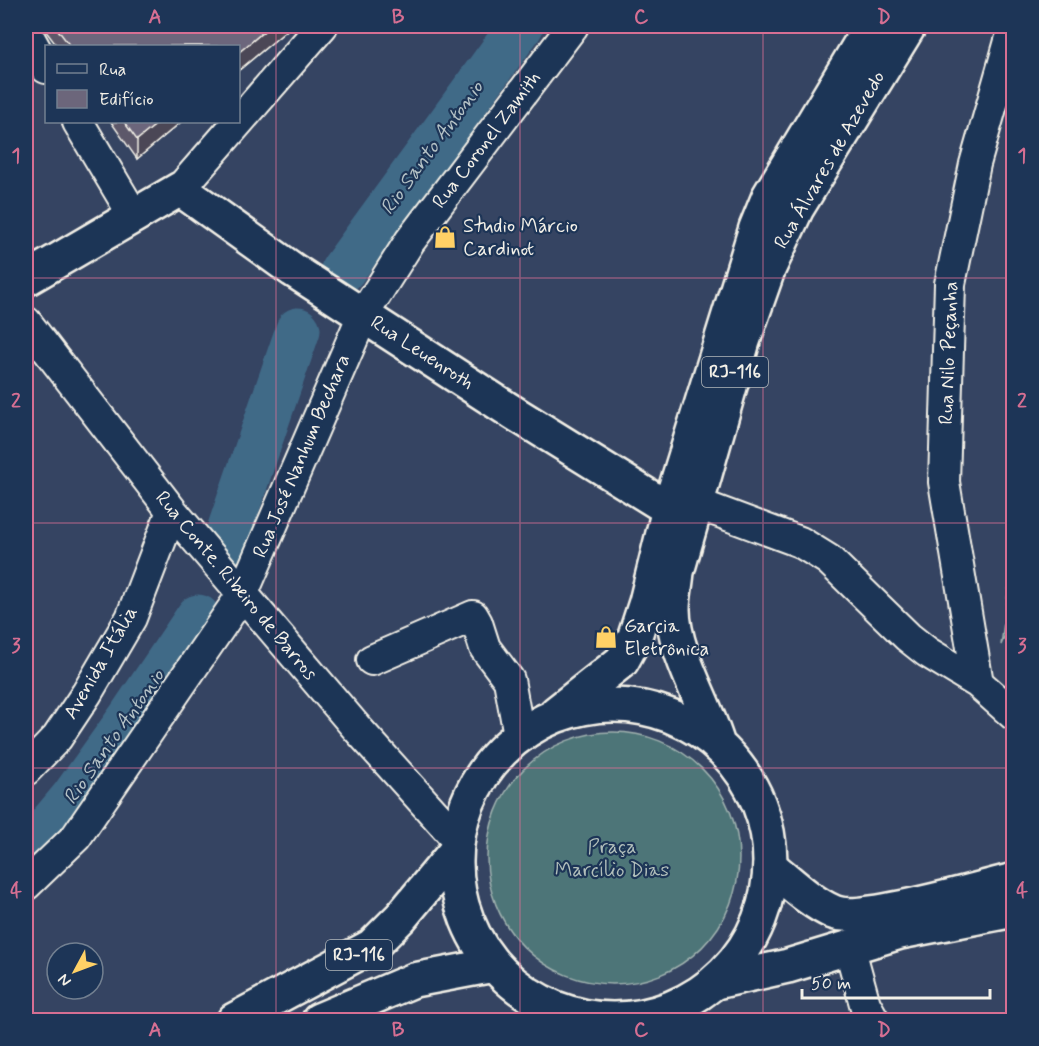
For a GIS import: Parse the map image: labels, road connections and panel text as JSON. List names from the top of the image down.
{
  "streets": {
    "main road": ["Rua Álvares de Azevedo", "Rua Leuenroth", "RJ-116"],
    "street": [
      "Rua Coronel Zamith",
      "Rua Nilo Peçanha",
      "Rua José Nanhum Bechara",
      "Rua Conte. Ribeiro de Barros",
      "Avenida Itália"
    ]
  },
  "crossings": [
    ["Rua Coronel Zamith", "Rua Leuenroth"],
    ["Rua Coronel Zamith", "Rua José Nanhum Bechara"],
    ["Rua Álvares de Azevedo", "Rua Leuenroth"],
    ["Rua Álvares de Azevedo", "RJ-116"],
    ["Rua Leuenroth", "Rua José Nanhum Bechara"],
    ["RJ-116", "Rua Conte. Ribeiro de Barros"],
    ["Rua José Nanhum Bechara", "Rua Conte. Ribeiro de Barros"],
    ["Rua Conte. Ribeiro de Barros", "Avenida Itália"]
  ],
  "water": ["Rio Santo Antonio"],
  "parks": ["Praça Marcílio Dias"],
  "places": {
    "shop": ["Studio Márcio Cardinot", "Garcia Eletrônica"]
  },
  "legend": ["Rua", "Edifício"],
  "scale_bar": "50 m",
  "north": "bottom left",
  "grid": {
    "columns": [
      "A",
      "B",
      "C",
      "D"
    ],
    "rows": [
      "1",
      "2",
      "3",
      "4"
    ]
  }
}
